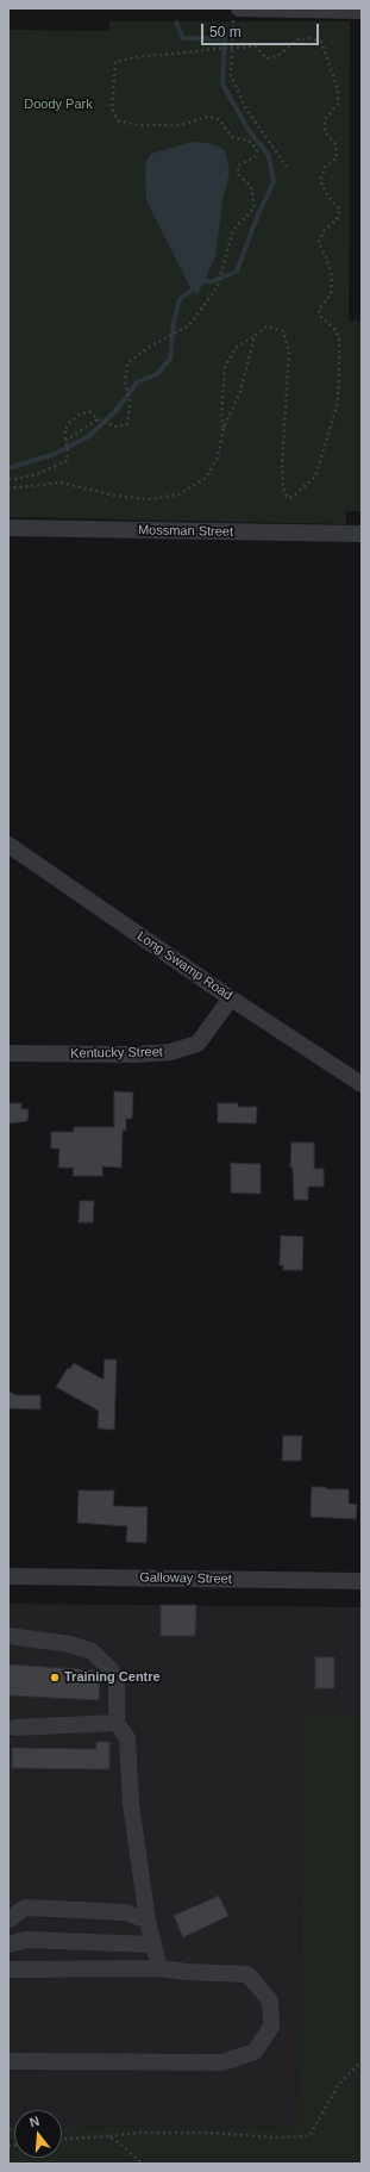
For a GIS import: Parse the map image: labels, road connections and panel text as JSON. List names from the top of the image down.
{
  "streets": {
    "street": [
      "Mossman Street",
      "Long Swamp Road",
      "Kentucky Street",
      "Galloway Street"
    ]
  },
  "crossings": [
    ["Long Swamp Road", "Kentucky Street"]
  ],
  "parks": ["Doody Park"],
  "places": ["Training Centre"],
  "scale_bar": "50 m",
  "north": "top"
}
